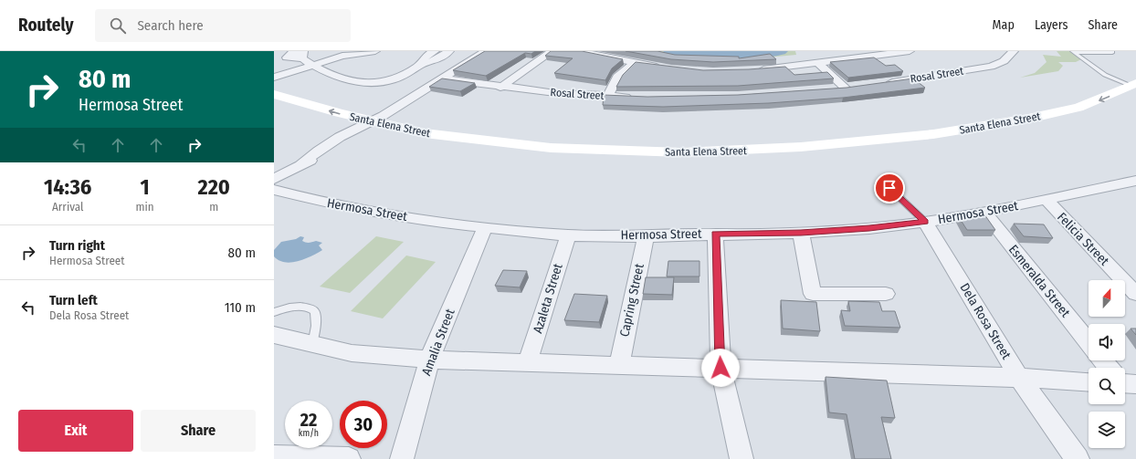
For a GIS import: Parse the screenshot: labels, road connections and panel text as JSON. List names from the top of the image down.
{
  "streets": {
    "street": [
      "Rosal Street",
      "Santa Elena Street",
      "Hermosa Street",
      "Felicia Street",
      "Esmeralda Street",
      "Azaleta Street",
      "Capring Street",
      "Dela Rosa Street",
      "Amalia Street"
    ]
  },
  "crossings": [
    ["Hermosa Street", "Felicia Street"],
    ["Hermosa Street", "Esmeralda Street"],
    ["Hermosa Street", "Azaleta Street"],
    ["Hermosa Street", "Capring Street"],
    ["Hermosa Street", "Dela Rosa Street"],
    ["Hermosa Street", "Amalia Street"]
  ],
  "north": "top",
  "page": {
    "header": "Routely",
    "search": "Search here",
    "nav": ["Map", "Layers", "Share"],
    "turn": ["80 m", "Hermosa Street"],
    "eta": [
      "14:36",
      "Arrival",
      "1",
      "min",
      "220",
      "m"
    ],
    "list": [
      {
        "name": "Turn right",
        "note": "Hermosa Street",
        "value": "80 m"
      },
      {
        "name": "Turn left",
        "note": "Dela Rosa Street",
        "value": "110 m"
      }
    ],
    "speed": "22 km/h",
    "limit": "30",
    "buttons": ["Exit", "Share"]
  }
}
